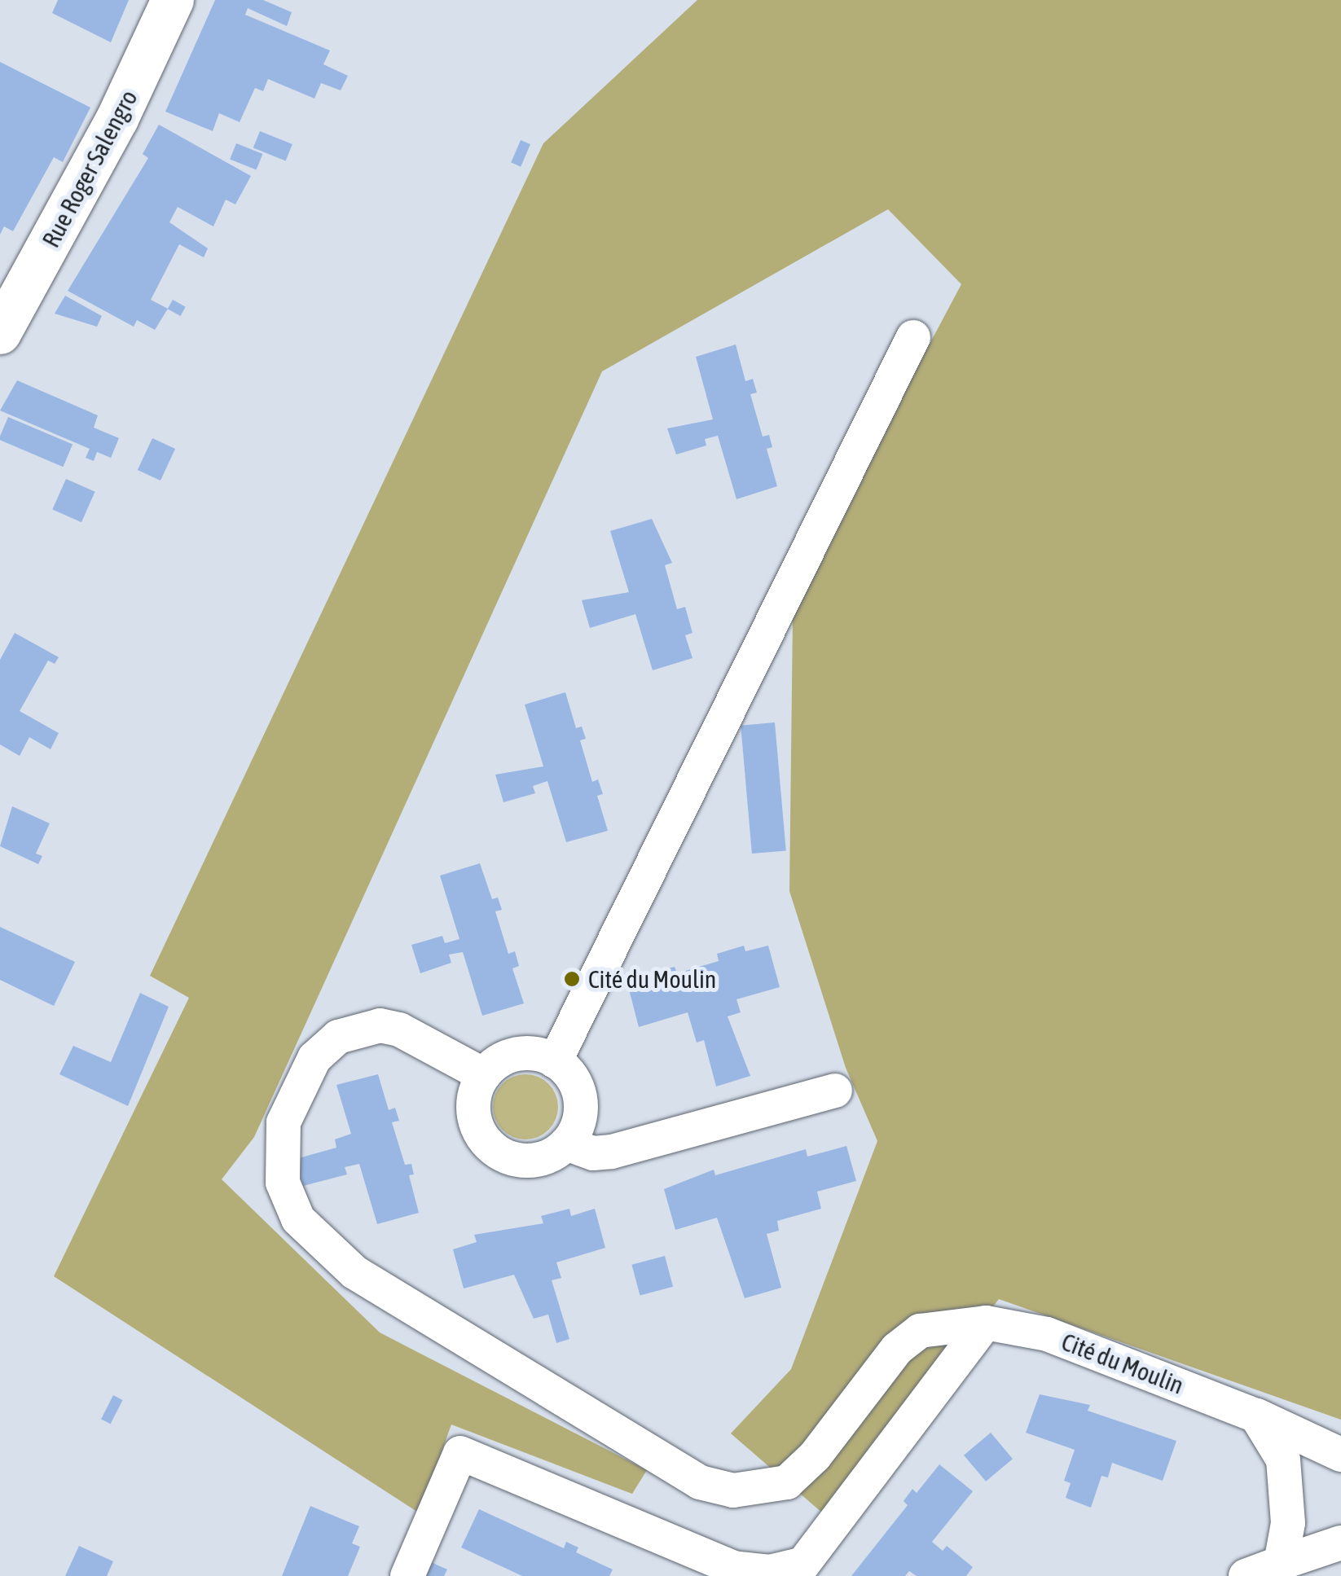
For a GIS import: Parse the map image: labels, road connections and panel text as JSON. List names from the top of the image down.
{
  "streets": {
    "street": ["Rue Roger Salengro", "Cité du Moulin"]
  },
  "places": ["Cité du Moulin"]
}
